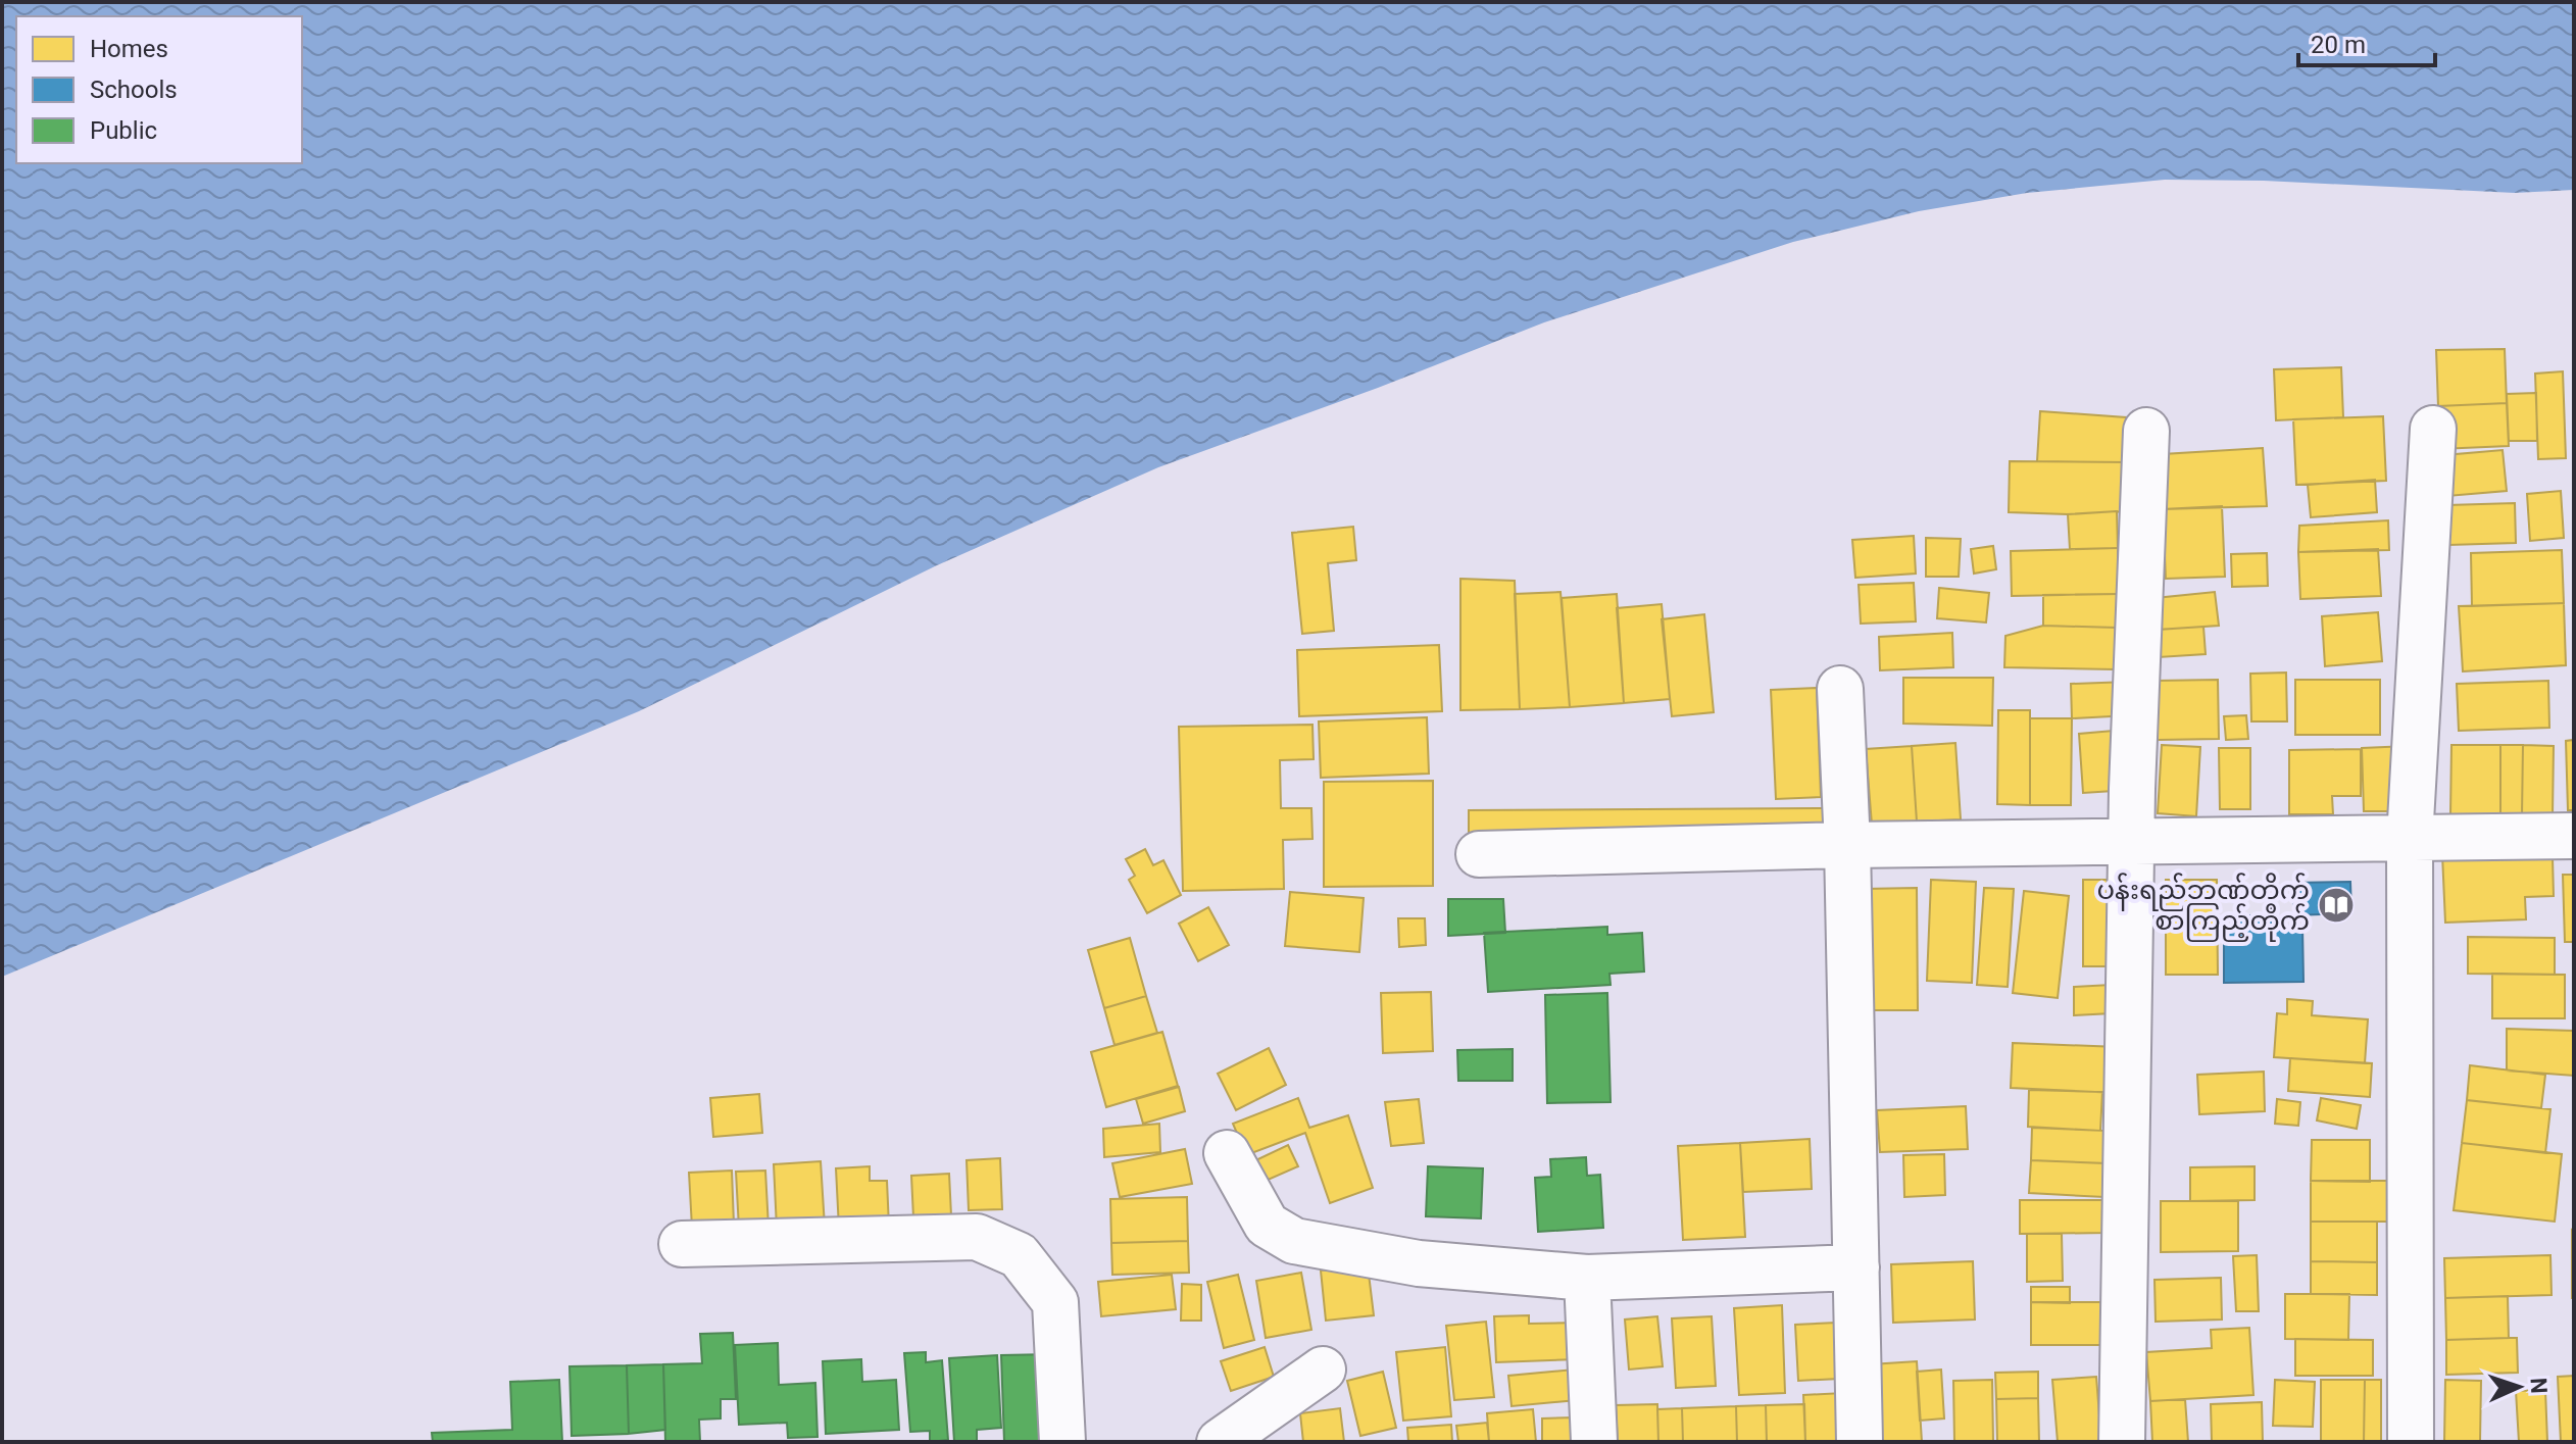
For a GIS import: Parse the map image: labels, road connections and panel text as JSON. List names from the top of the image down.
{
  "places": {
    "library": ["ပန်းရည်ဘဏ်တိုက် စာကြည့်တိုက်"]
  },
  "legend": ["Homes", "Schools", "Public"],
  "scale_bar": "20 m",
  "north": "right"
}
